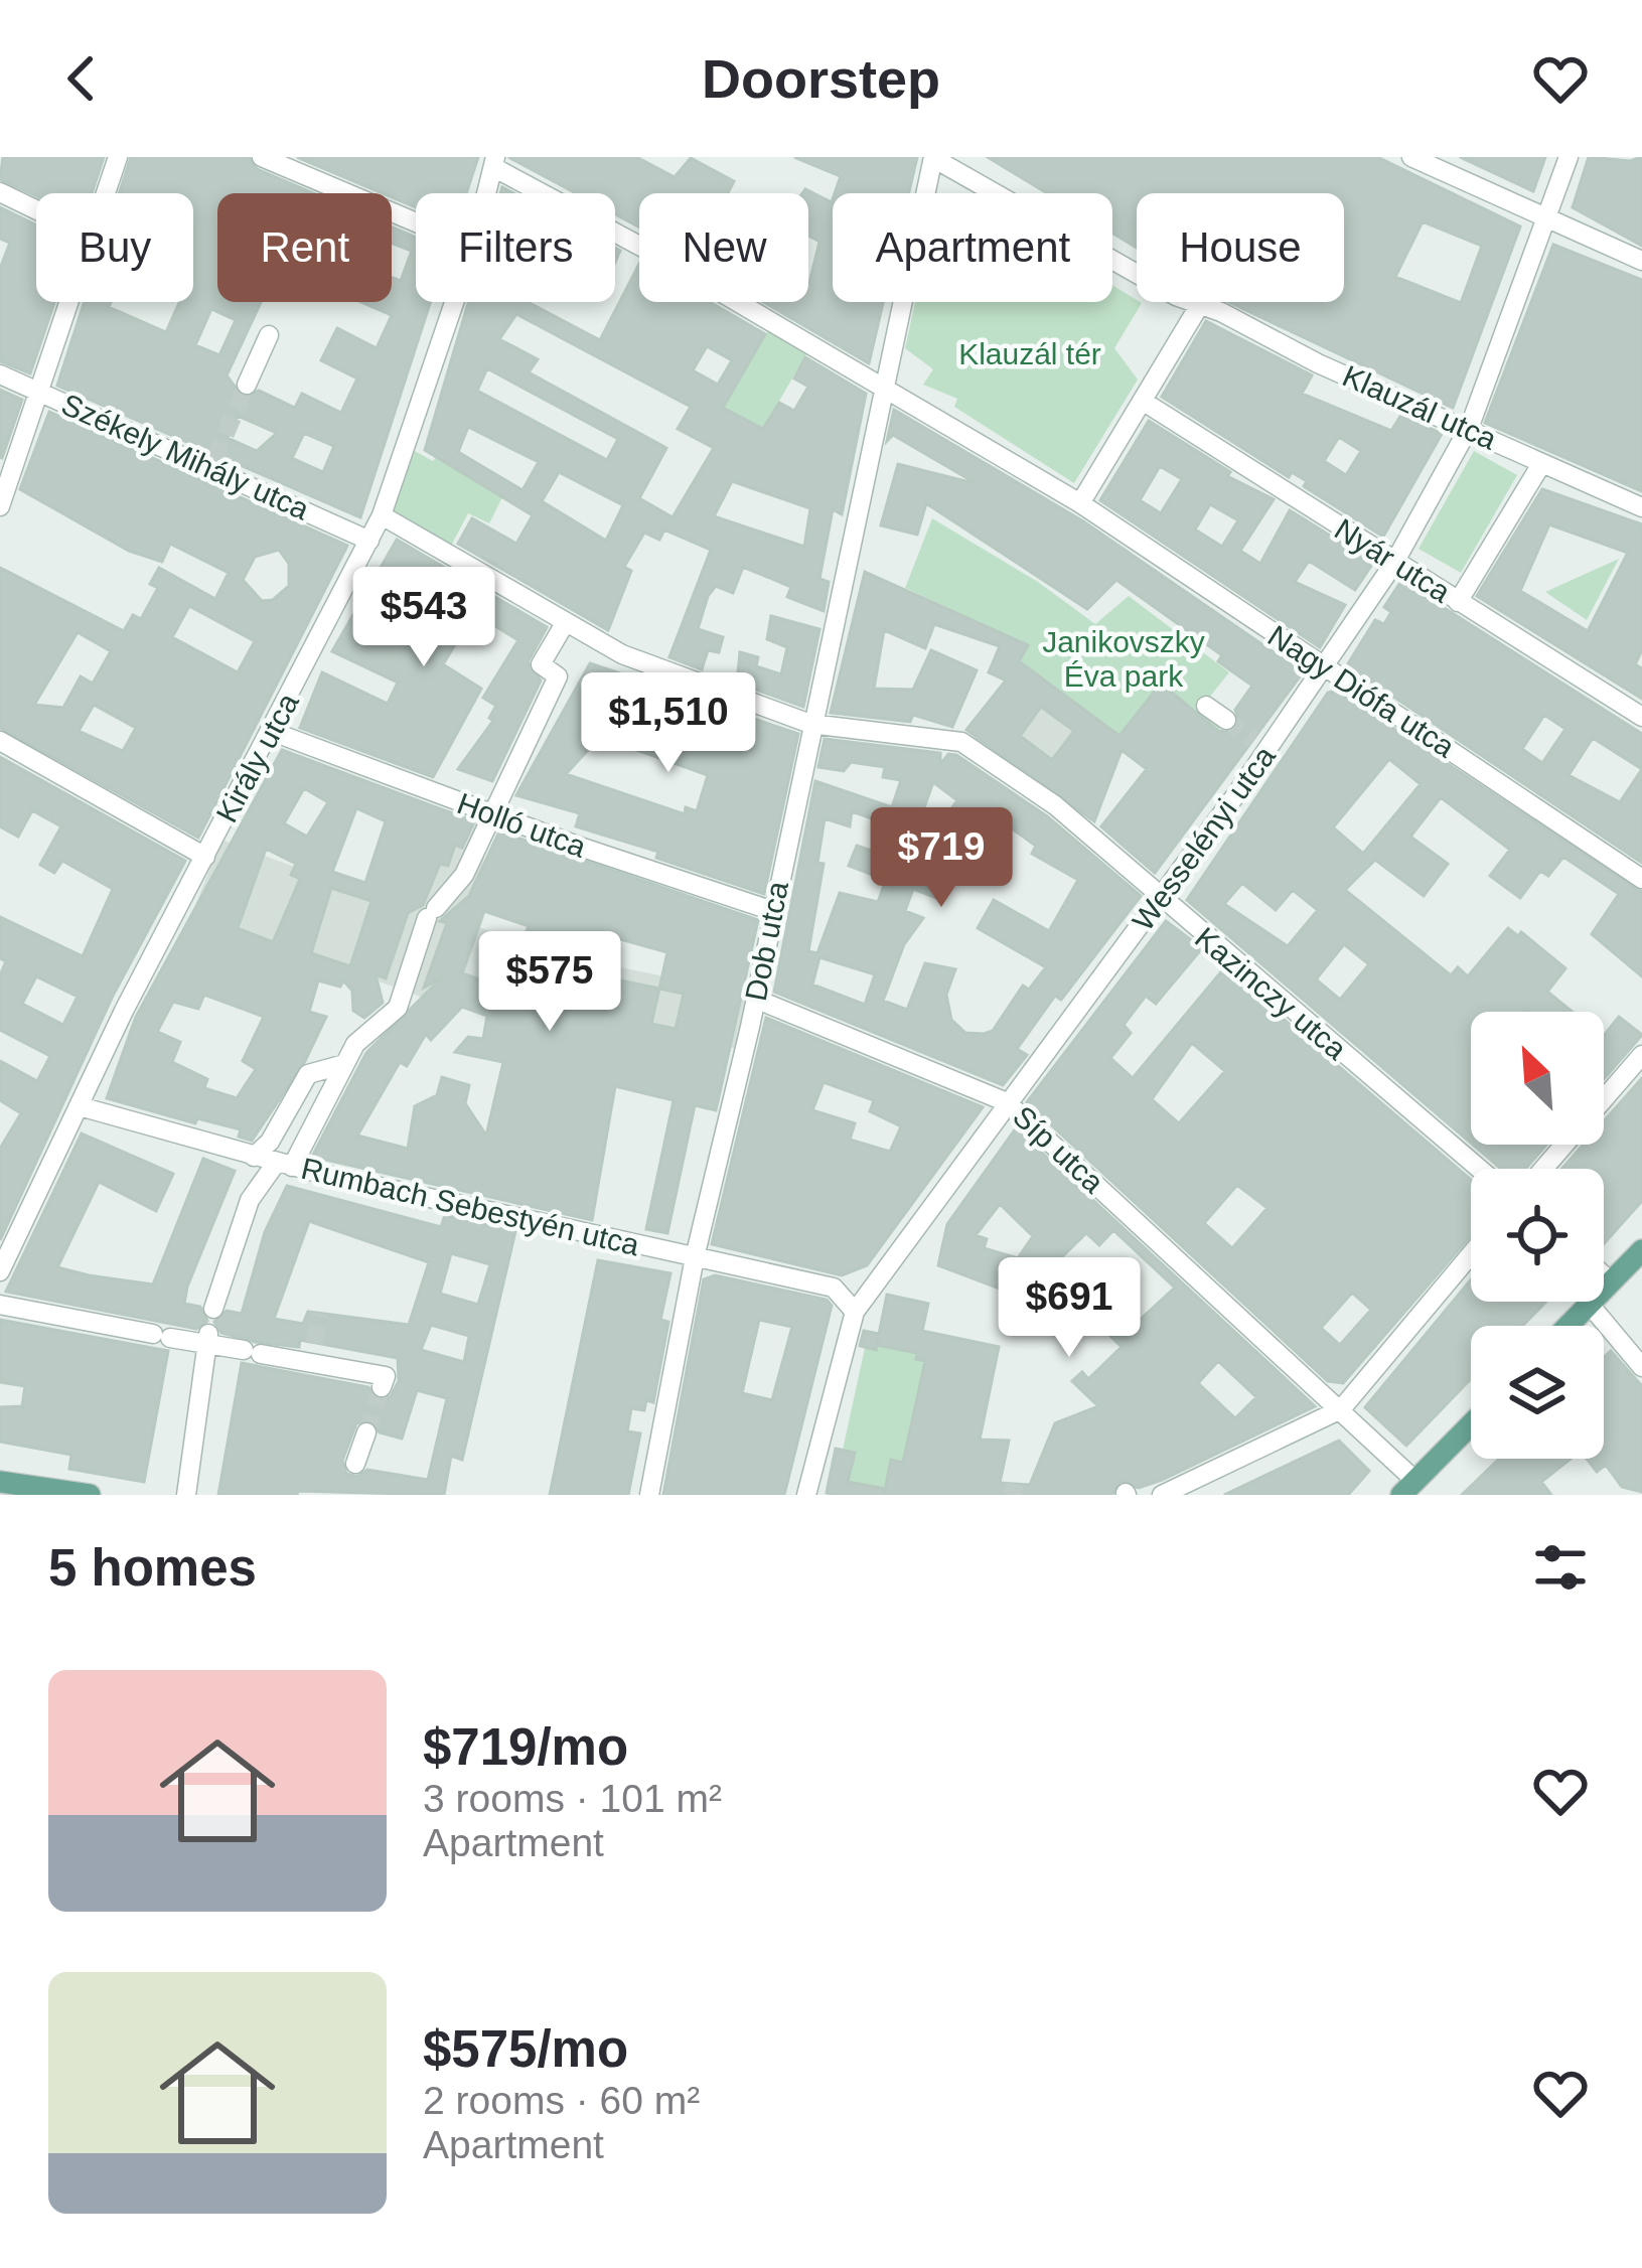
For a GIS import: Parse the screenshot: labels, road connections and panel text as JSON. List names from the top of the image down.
{
  "streets": {
    "street": [
      "Klauzál utca",
      "Székely Mihály utca",
      "Nyár utca",
      "Nagy Diófa utca",
      "Király utca",
      "Holló utca",
      "Wesselényi utca",
      "Dob utca",
      "Kazinczy utca",
      "Síp utca",
      "Rumbach Sebestyén utca"
    ]
  },
  "crossings": [
    ["Klauzál utca", "Wesselényi utca"],
    ["Székely Mihály utca", "Király utca"],
    ["Nyár utca", "Wesselényi utca"],
    ["Nagy Diófa utca", "Wesselényi utca"],
    ["Király utca", "Holló utca"],
    ["Király utca", "Kazinczy utca"],
    ["Király utca", "Rumbach Sebestyén utca"],
    ["Holló utca", "Dob utca"],
    ["Wesselényi utca", "Kazinczy utca"],
    ["Wesselényi utca", "Síp utca"],
    ["Wesselényi utca", "Rumbach Sebestyén utca"],
    ["Dob utca", "Kazinczy utca"],
    ["Dob utca", "Síp utca"],
    ["Dob utca", "Rumbach Sebestyén utca"]
  ],
  "parks": ["Klauzál tér", "Janikovszky Éva park"],
  "north": "top left",
  "page": {
    "header": "Doorstep",
    "chip": [
      "Buy",
      "Rent",
      "Filters",
      "New",
      "Apartment",
      "House"
    ],
    "price": [
      "$543",
      "$1,510",
      "$719",
      "$575",
      "$691"
    ],
    "heading": "5 homes",
    "list": [
      {
        "name": "$719/mo",
        "note": "3 rooms · 101 m² · Apartment"
      },
      {
        "name": "$575/mo",
        "note": "2 rooms · 60 m² · Apartment"
      }
    ]
  }
}
